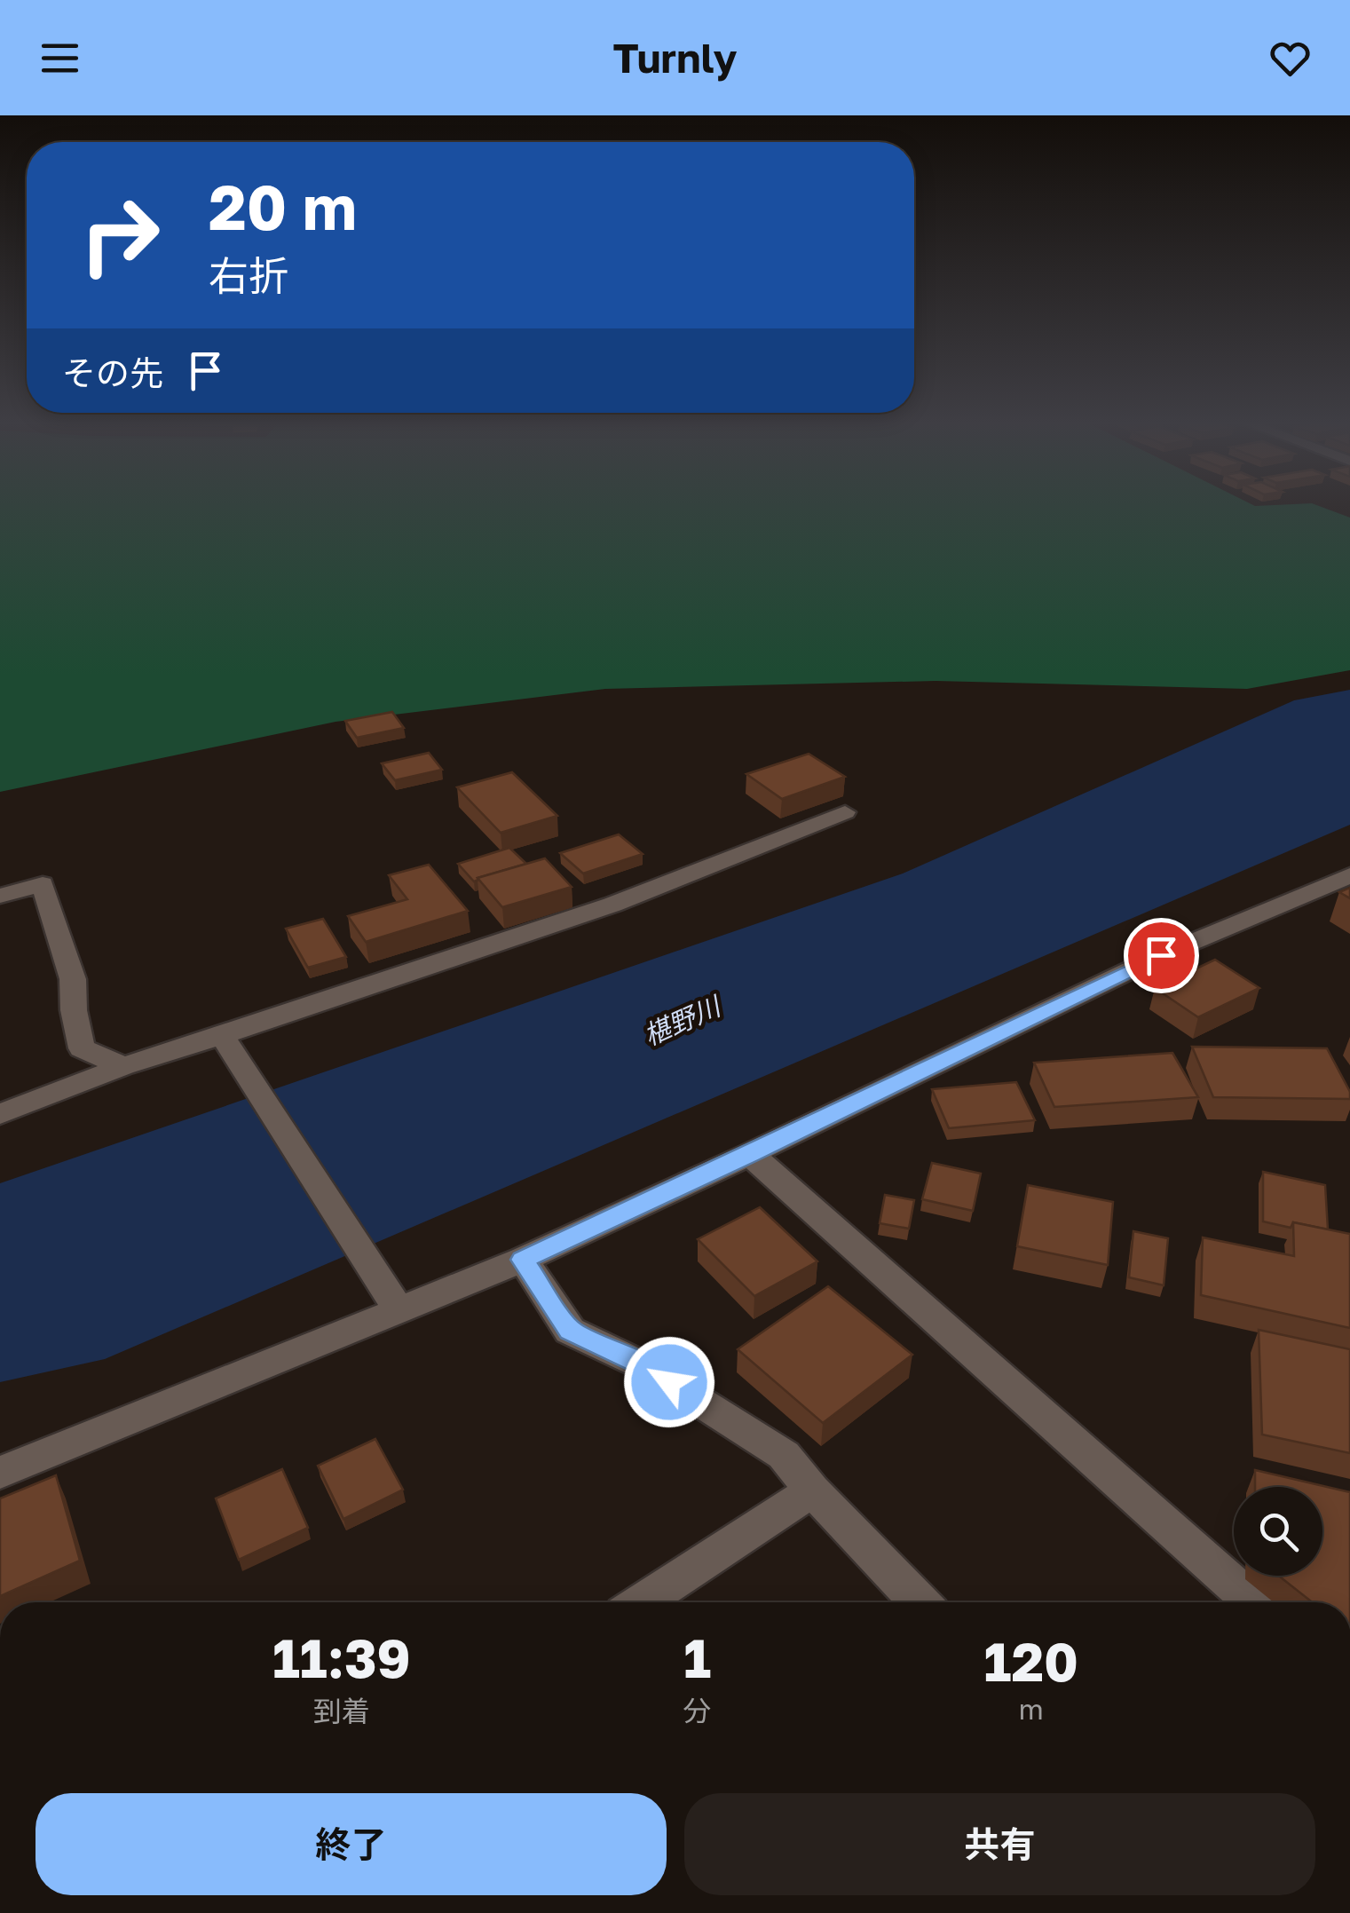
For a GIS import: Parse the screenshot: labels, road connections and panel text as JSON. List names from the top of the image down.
{
  "water": ["椹野川"],
  "page": {
    "header": "Turnly",
    "turn": ["20 m", "右折"],
    "then": "その先",
    "eta": [
      "11:39",
      "到着",
      "1",
      "分",
      "120",
      "m"
    ],
    "buttons": ["終了", "共有"]
  }
}
